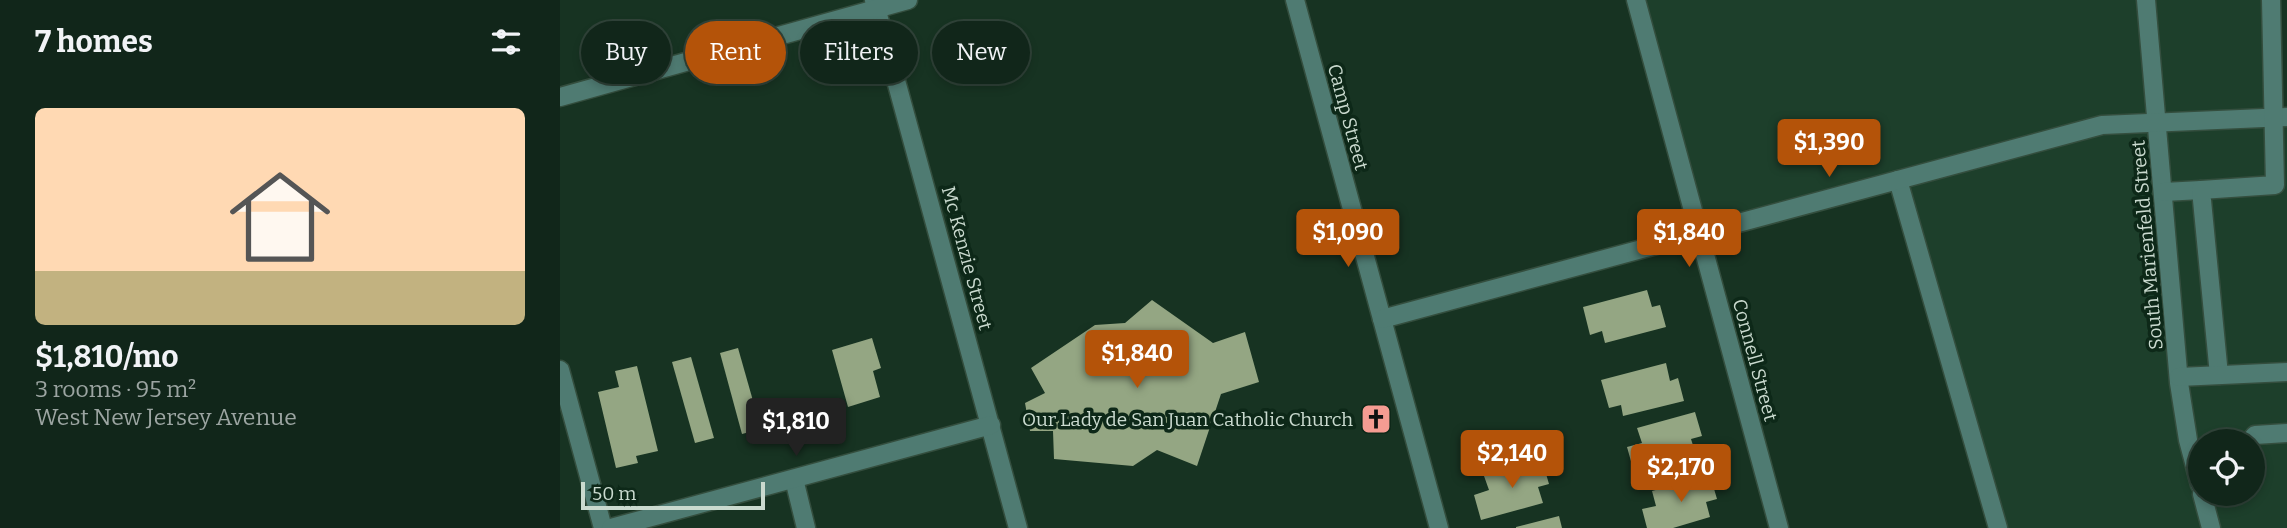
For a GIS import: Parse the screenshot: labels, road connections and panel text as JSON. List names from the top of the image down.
{
  "streets": {
    "street": [
      "Camp Street",
      "South Marienfeld Street",
      "Mc Kenzie Street",
      "Connell Street"
    ]
  },
  "places": {
    "church": ["Our Lady de San Juan Catholic Church"]
  },
  "scale_bar": "50 m",
  "page": {
    "heading": "7 homes",
    "chip": [
      "Buy",
      "Rent",
      "Filters",
      "New"
    ],
    "list": [
      {
        "name": "$1,810/mo",
        "note": "3 rooms · 95 m² · West New Jersey Avenue"
      }
    ],
    "price": [
      "$1,390",
      "$1,090",
      "$1,840",
      "$1,840",
      "$1,810",
      "$2,140",
      "$2,170"
    ],
    "scale": "50 m"
  }
}
